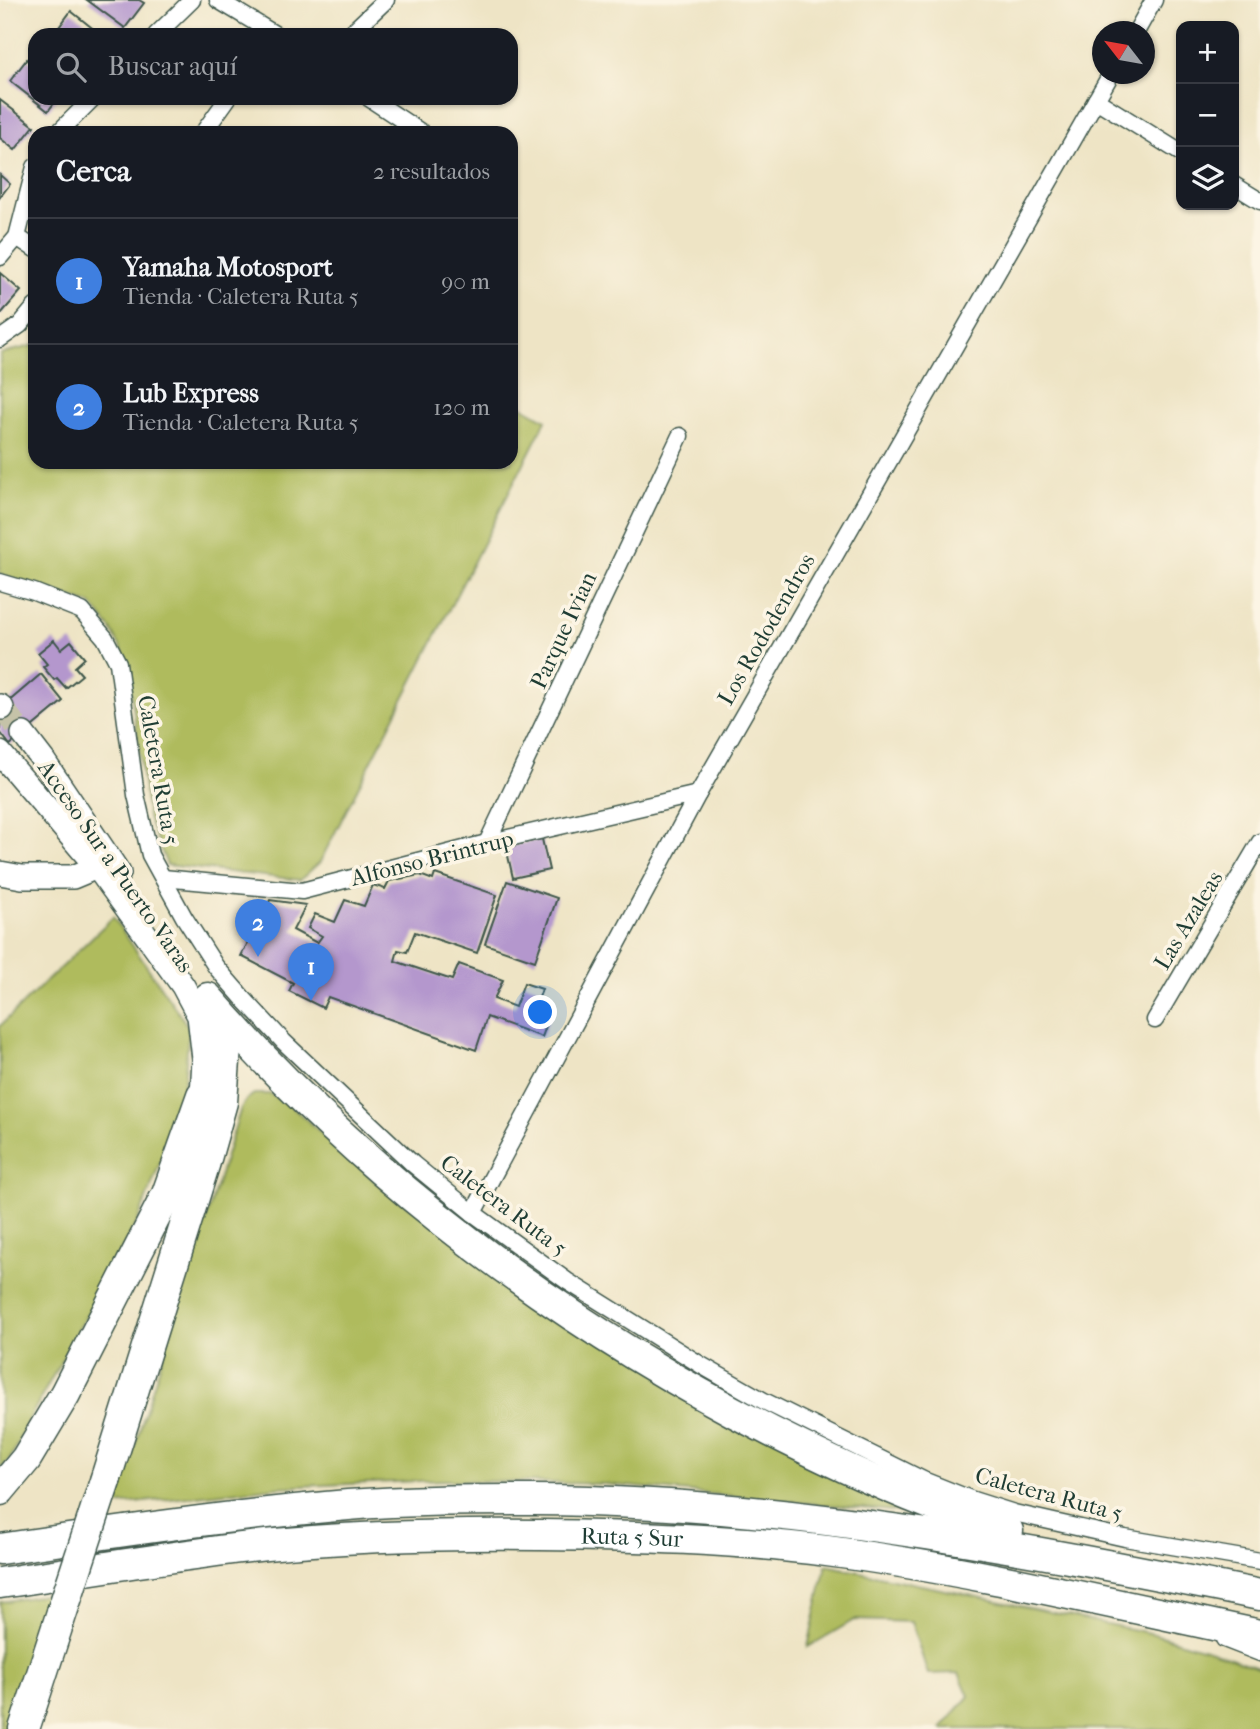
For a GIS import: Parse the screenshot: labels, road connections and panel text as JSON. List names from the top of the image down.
{
  "streets": {
    "highway": ["Ruta 5 Sur"],
    "main road": ["Acceso Sur a Puerto Varas"],
    "street": [
      "Los Rododendros",
      "Parque Ivian",
      "Caletera Ruta 5",
      "Alfonso Brintrup",
      "Las Azaleas"
    ]
  },
  "crossings": [
    ["Los Rododendros", "Caletera Ruta 5"],
    ["Los Rododendros", "Alfonso Brintrup"],
    ["Parque Ivian", "Alfonso Brintrup"],
    ["Caletera Ruta 5", "Alfonso Brintrup"]
  ],
  "north": "top left",
  "page": {
    "map_buttons": ["+", "−"],
    "search": "Buscar aquí",
    "heading": ["Cerca", "2 resultados"],
    "list": [
      {
        "mark": "1",
        "name": "Yamaha Motosport",
        "note": "Tienda · Caletera Ruta 5",
        "value": "90 m"
      },
      {
        "mark": "2",
        "name": "Lub Express",
        "note": "Tienda · Caletera Ruta 5",
        "value": "120 m"
      }
    ],
    "pins": ["2", "1"]
  }
}
